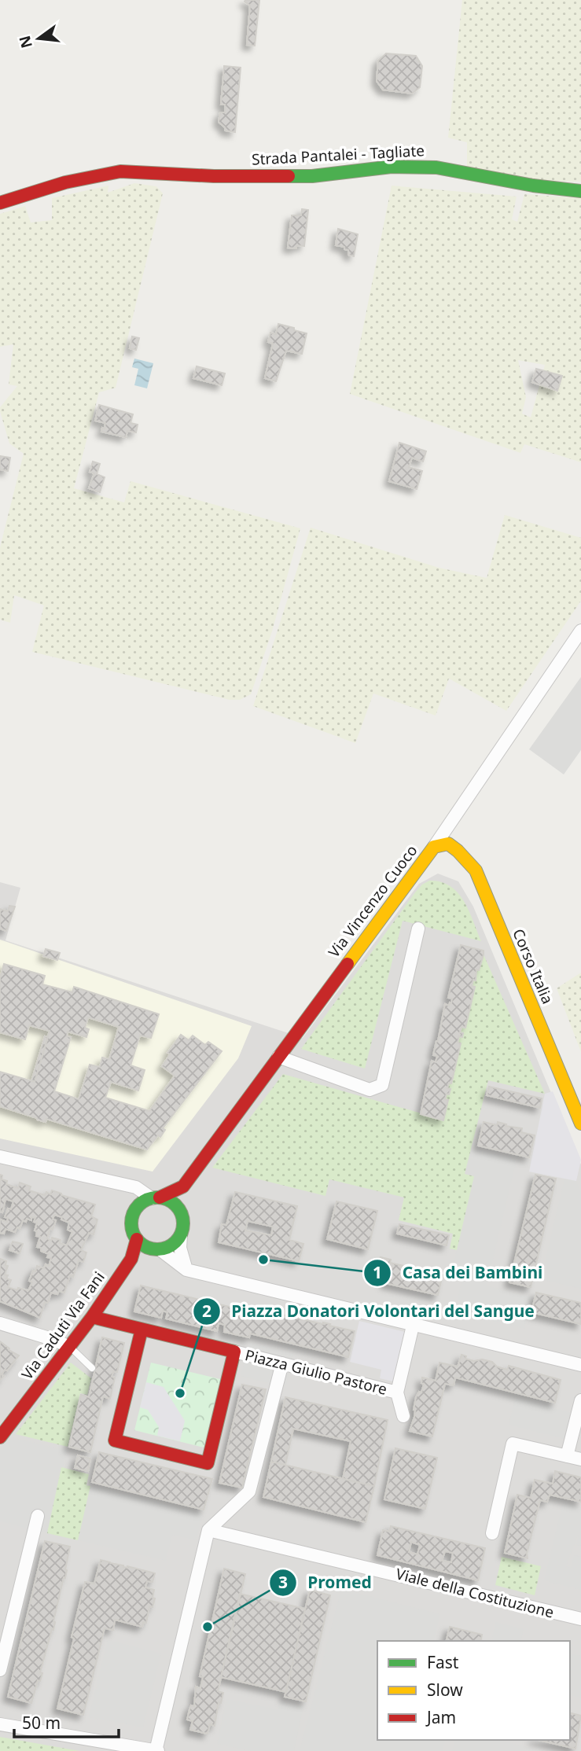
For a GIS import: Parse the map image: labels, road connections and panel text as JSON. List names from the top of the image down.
{
  "streets": {
    "street": [
      "Strada Pantalei - Tagliate",
      "Via Vincenzo Cuoco",
      "Corso Italia",
      "Via Caduti Via Fani",
      "Piazza Giulio Pastore",
      "Viale della Costituzione"
    ]
  },
  "crossings": [
    ["Via Vincenzo Cuoco", "Corso Italia"],
    ["Via Vincenzo Cuoco", "Via Caduti Via Fani"]
  ],
  "places": ["Casa dei Bambini", "Piazza Donatori Volontari del Sangue", "Promed"],
  "legend": ["Fast", "Slow", "Jam"],
  "scale_bar": "50 m",
  "north": "left"
}
